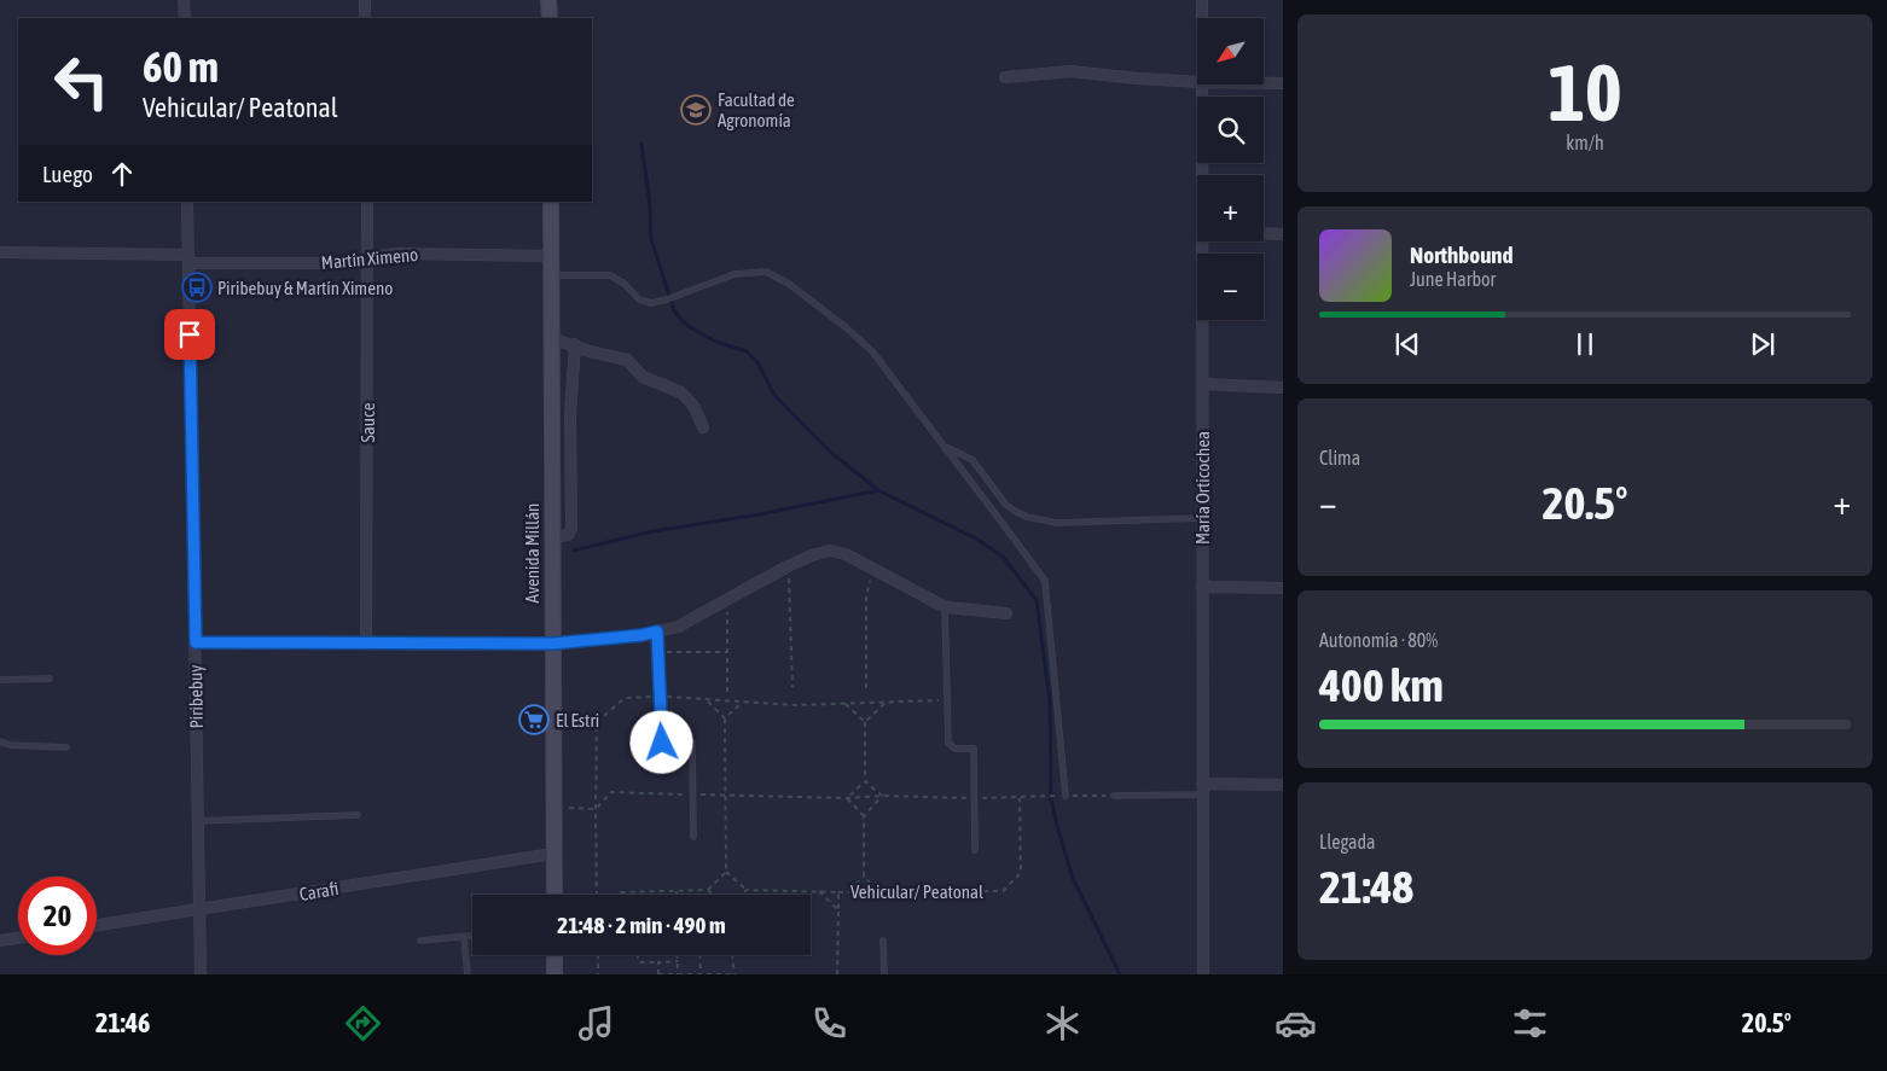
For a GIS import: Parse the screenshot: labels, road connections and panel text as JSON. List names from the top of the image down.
{
  "streets": {
    "main road": ["Avenida Millán"],
    "street": [
      "Martín Ximeno",
      "Sauce",
      "María Orticochea",
      "Piribebuy",
      "Carafi"
    ],
    "path": ["Vehicular/ Peatonal"]
  },
  "crossings": [
    ["Martín Ximeno", "Sauce"],
    ["Martín Ximeno", "Avenida Millán"],
    ["Martín Ximeno", "Piribebuy"],
    ["Avenida Millán", "Carafi"],
    ["Piribebuy", "Carafi"]
  ],
  "places": {
    "school or university": ["Facultad de Agronomía"],
    "bus stop": ["Piribebuy & Martín Ximeno"],
    "supermarket": ["El Estri"]
  },
  "north": "bottom left",
  "page": {
    "tile": [
      ["10", "km/h"],
      "Clima",
      ["Autonomía · 80%", "400 km"],
      ["Llegada", "21:48"]
    ],
    "map_buttons": ["+", "−"],
    "turn": ["60 m", "Vehicular/ Peatonal"],
    "then": "Luego",
    "song": ["Northbound", "June Harbor"],
    "heat": ["−", "20.5°", "+"],
    "limit": "20",
    "trip": "21:48 · 2 min · 490 m",
    "tabs": ["21:46", "20.5°"]
  }
}
